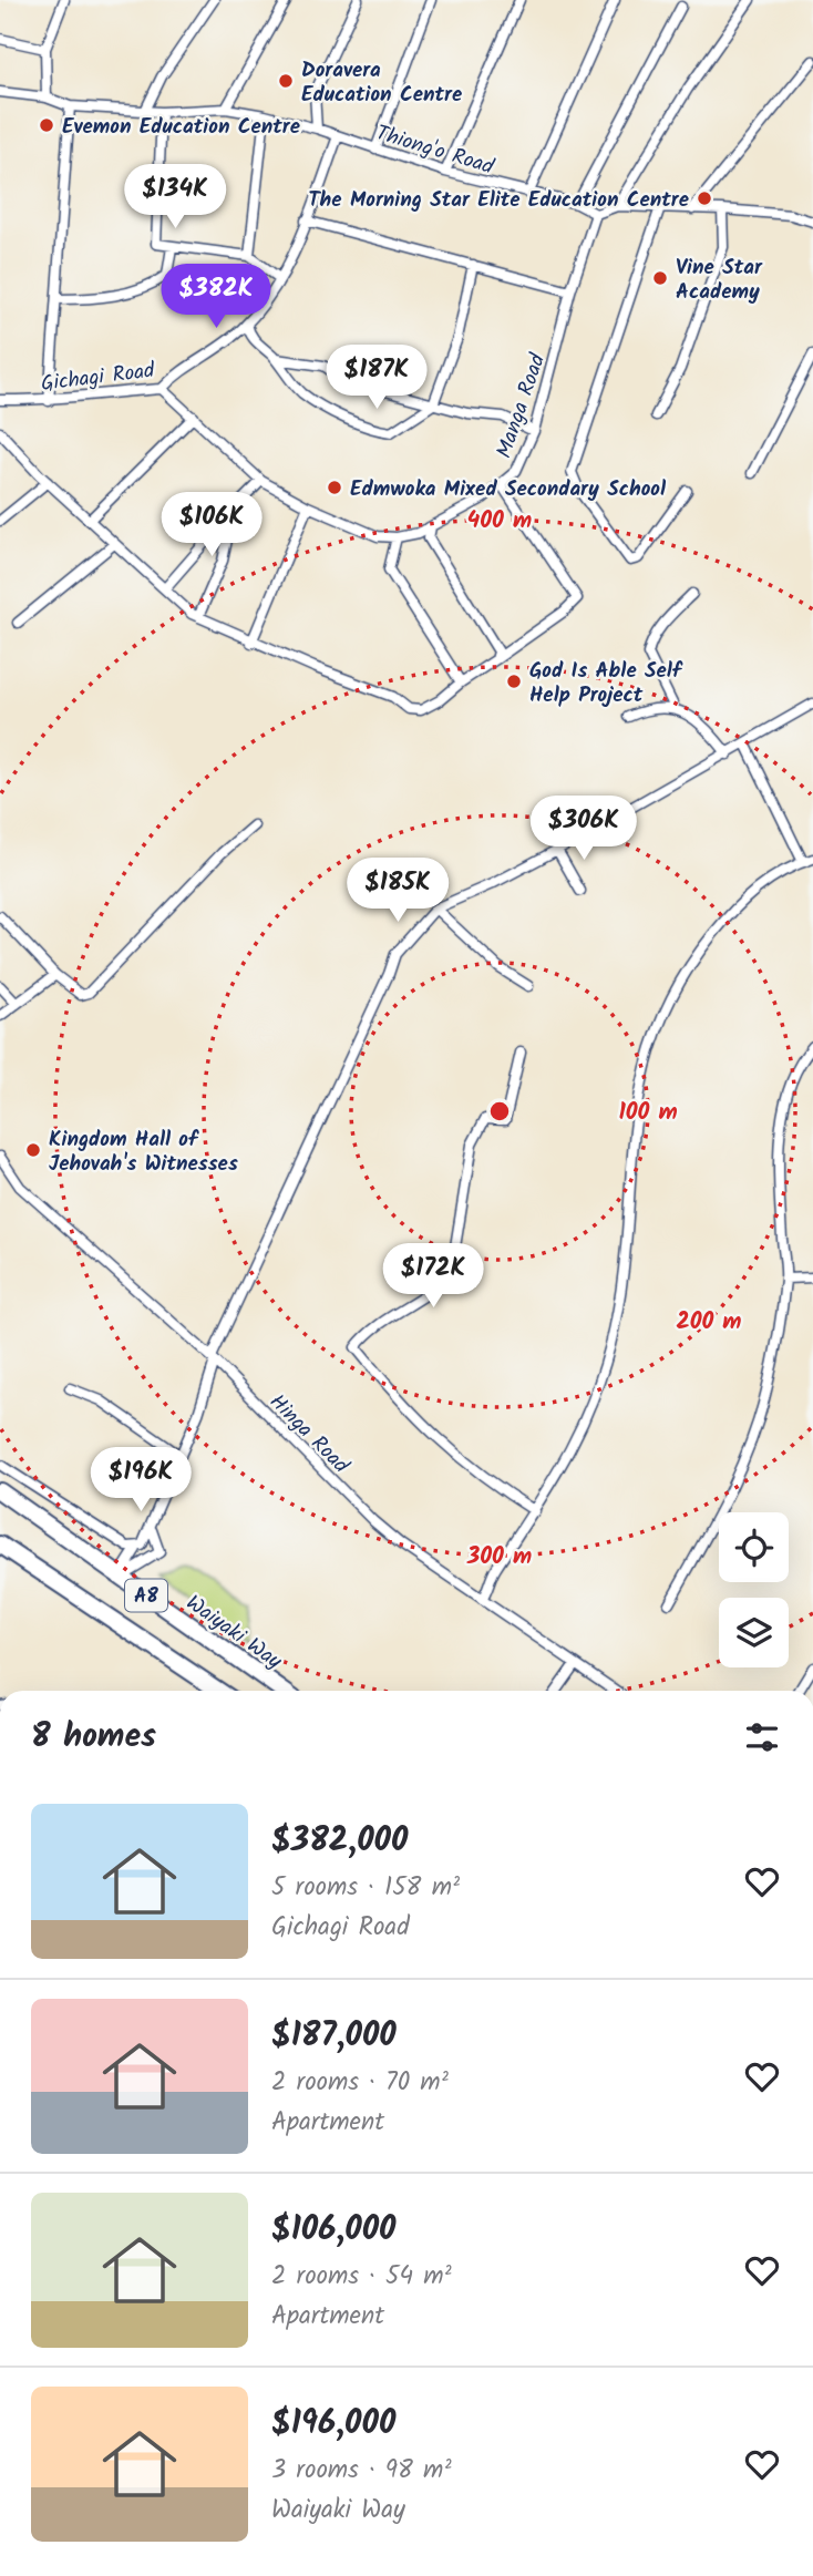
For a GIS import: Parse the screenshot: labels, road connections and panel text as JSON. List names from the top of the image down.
{
  "streets": {
    "highway": ["A8", "Waiyaki Way"],
    "street": [
      "Thiong'o Road",
      "Gichagi Road",
      "Manga Road",
      "Hinga Road"
    ]
  },
  "crossings": [
    ["Thiong'o Road", "Gichagi Road"],
    ["Thiong'o Road", "Manga Road"],
    ["Gichagi Road", "Manga Road"]
  ],
  "places": [
    "Doravera Education Centre",
    "Evemon Education Centre",
    "The Morning Star Elite Education Centre",
    "Vine Star Academy",
    "Edmwoka Mixed Secondary School",
    "God Is Able Self Help Project",
    "Kingdom Hall of Jehovah's Witnesses"
  ],
  "page": {
    "price": [
      "$134K",
      "$382K",
      "$187K",
      "$106K",
      "$306K",
      "$185K",
      "$172K",
      "$196K"
    ],
    "heading": "8 homes",
    "list": [
      {
        "name": "$382,000",
        "note": "5 rooms · 158 m² · Gichagi Road"
      },
      {
        "name": "$187,000",
        "note": "2 rooms · 70 m² · Apartment"
      },
      {
        "name": "$106,000",
        "note": "2 rooms · 54 m² · Apartment"
      },
      {
        "name": "$196,000",
        "note": "3 rooms · 98 m² · Waiyaki Way"
      }
    ]
  },
  "rings": [
    "400 m",
    "100 m",
    "200 m",
    "300 m"
  ]
}
